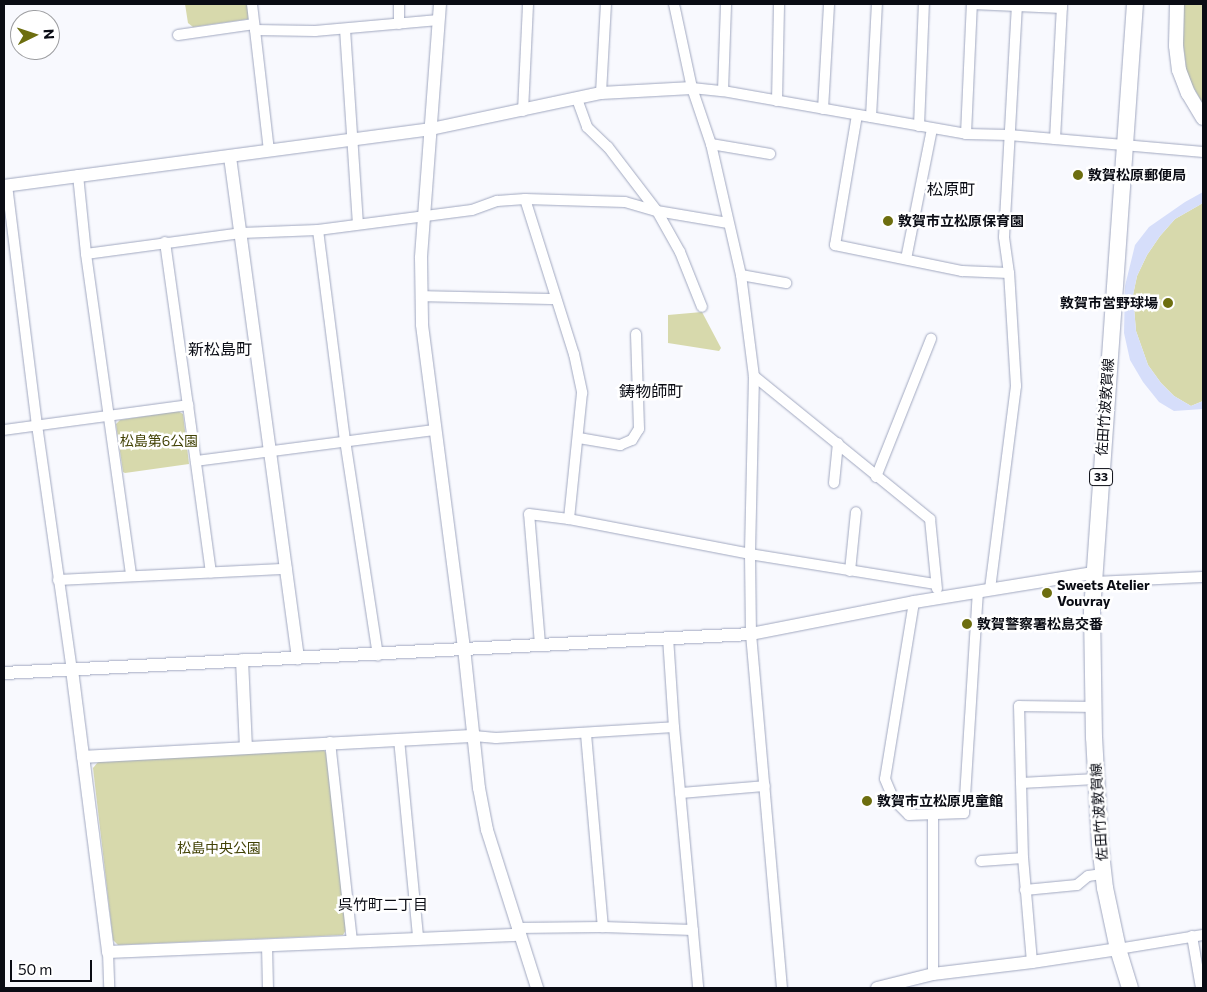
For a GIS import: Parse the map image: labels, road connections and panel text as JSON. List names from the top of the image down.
{
  "streets": {
    "main road": ["佐田竹波敦賀線", "33"]
  },
  "districts": [
    "松原町",
    "新松島町",
    "鋳物師町",
    "呉竹町二丁目"
  ],
  "parks": ["松島第6公園", "松島中央公園"],
  "places": [
    "敦賀松原郵便局",
    "敦賀市立松原保育園",
    "敦賀市営野球場",
    "Sweets Atelier Vouvray",
    "敦賀警察署松島交番",
    "敦賀市立松原児童館"
  ],
  "scale_bar": "50 m",
  "north": "right"
}
